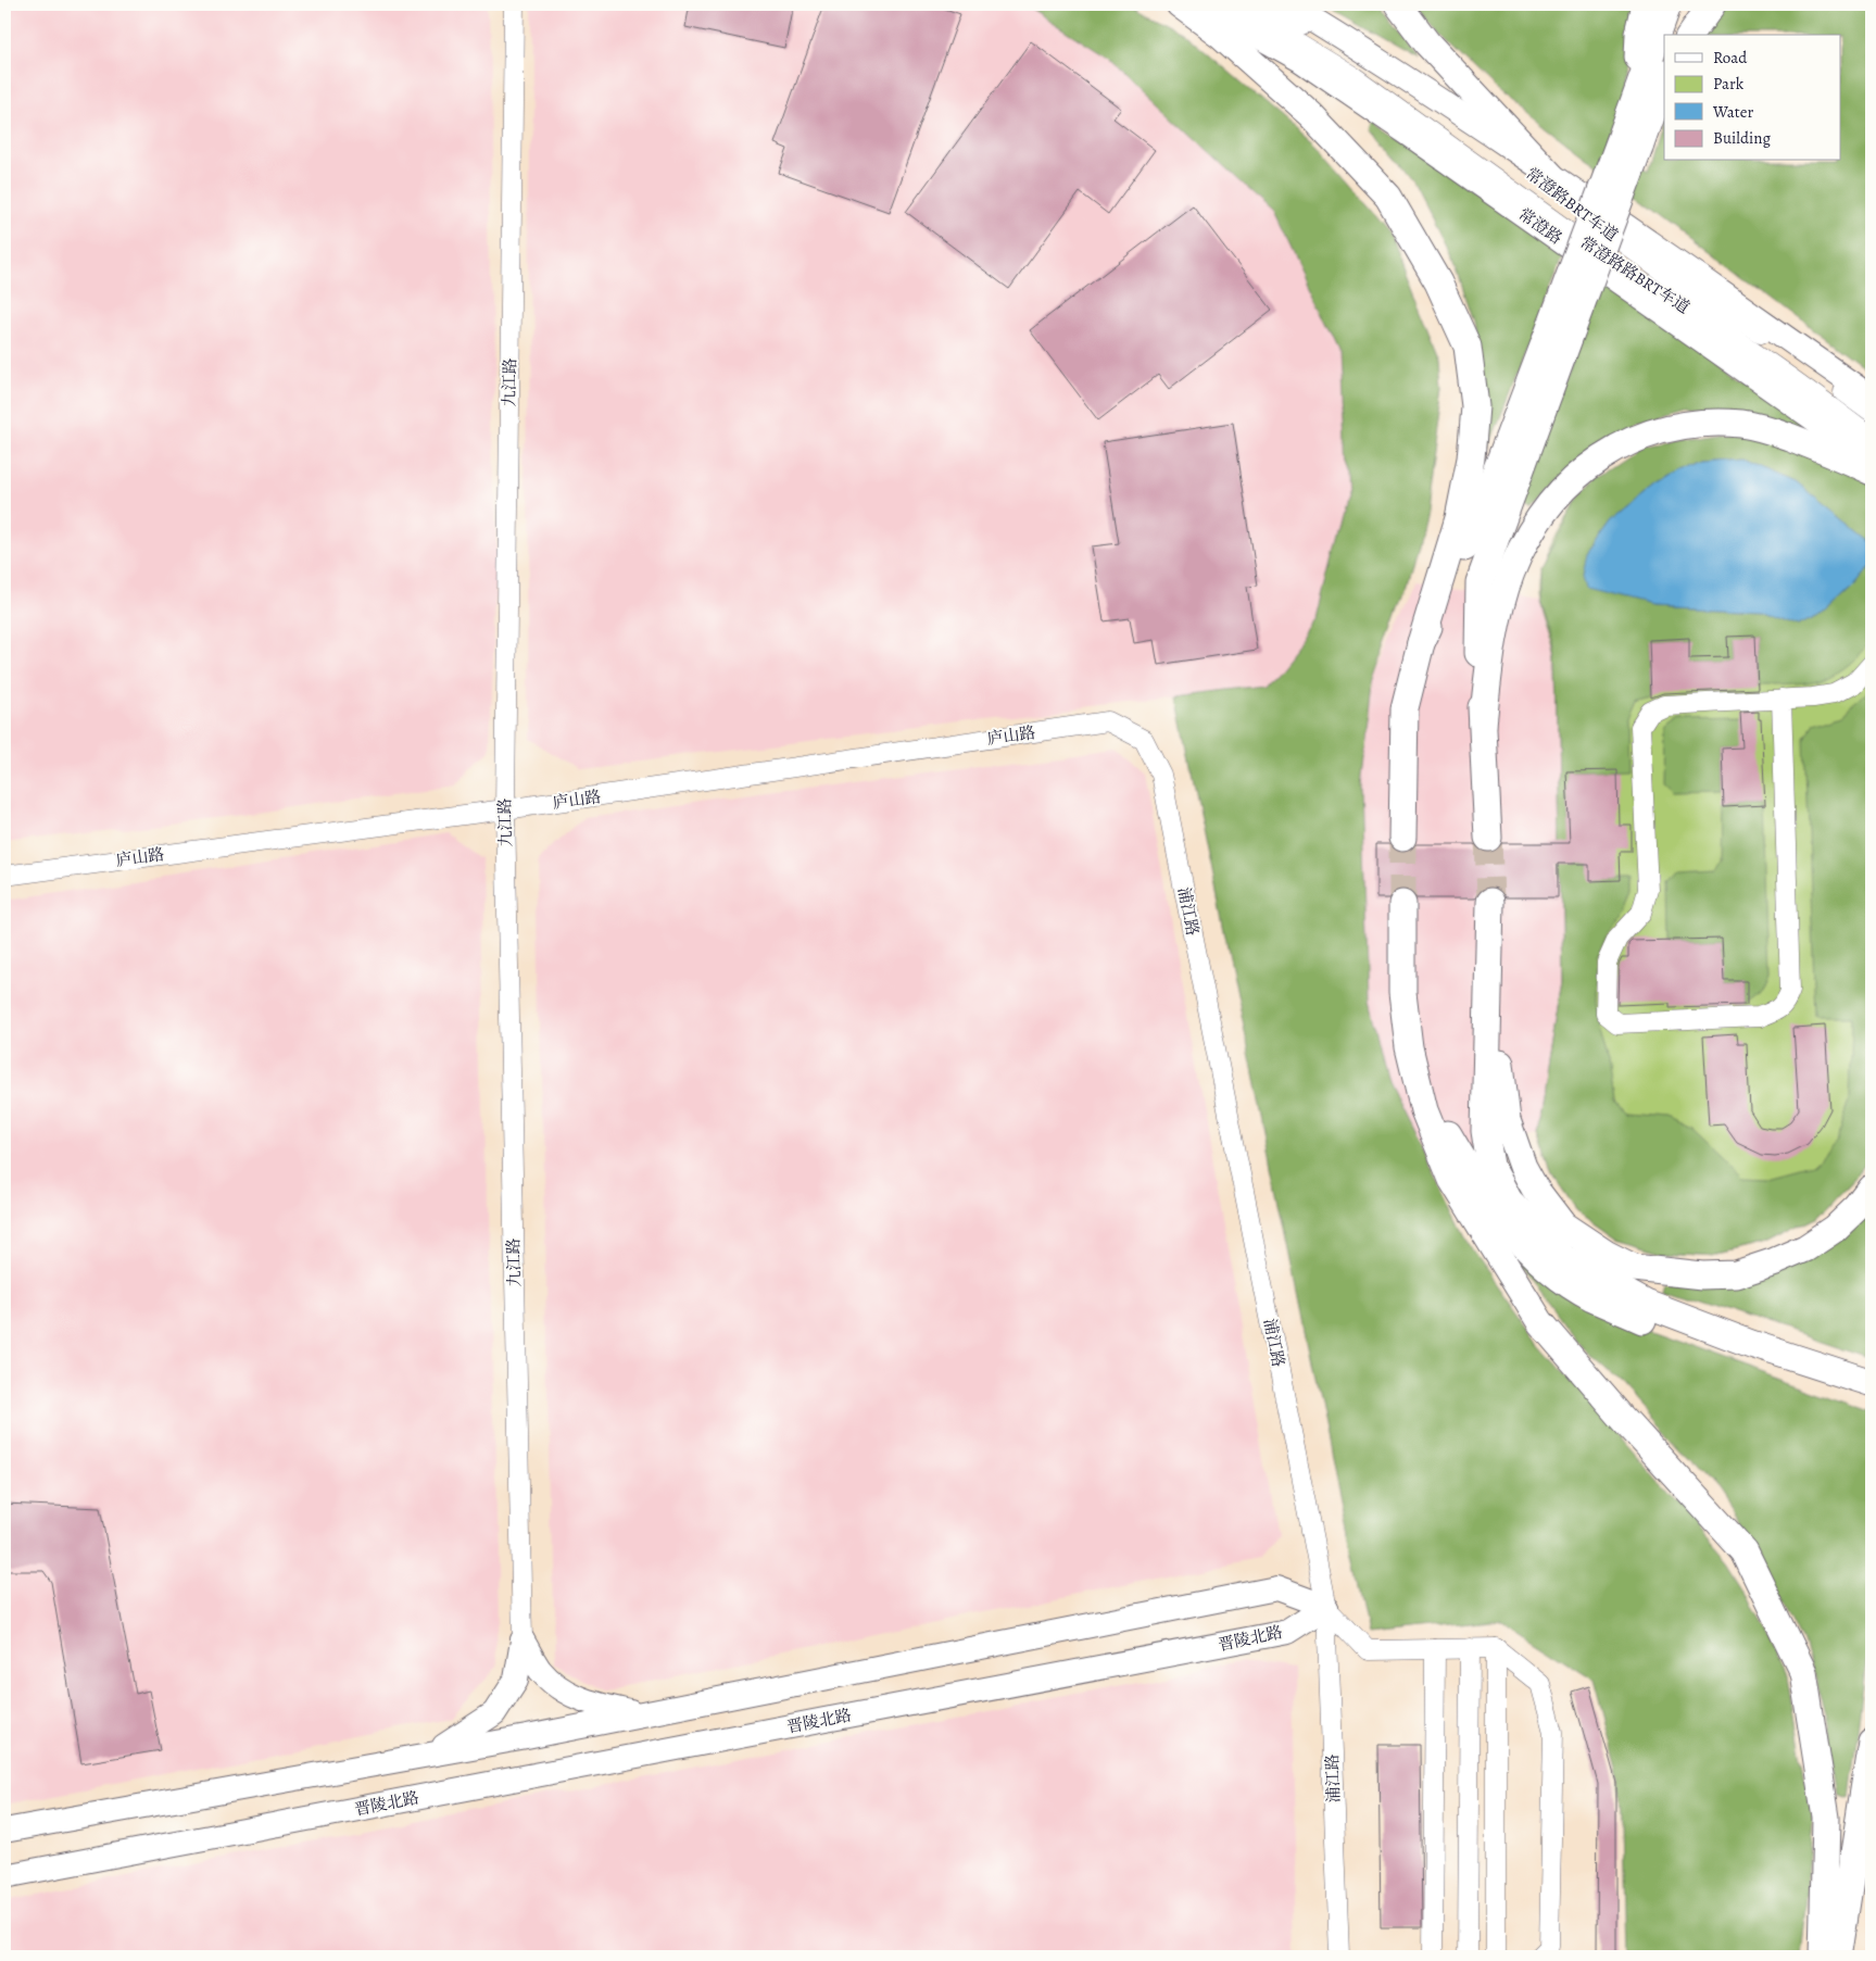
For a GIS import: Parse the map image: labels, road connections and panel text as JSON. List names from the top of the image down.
{
  "streets": {
    "main road": ["常澄路", "晋陵北路"],
    "street": [
      "常澄路BRT车道",
      "常澄路路BRT车道",
      "九江路",
      "庐山路",
      "浦江路"
    ]
  },
  "crossings": [
    ["九江路", "庐山路"],
    ["庐山路", "浦江路"],
    ["浦江路", "晋陵北路"]
  ],
  "legend": [
    "Road",
    "Park",
    "Water",
    "Building"
  ]
}
